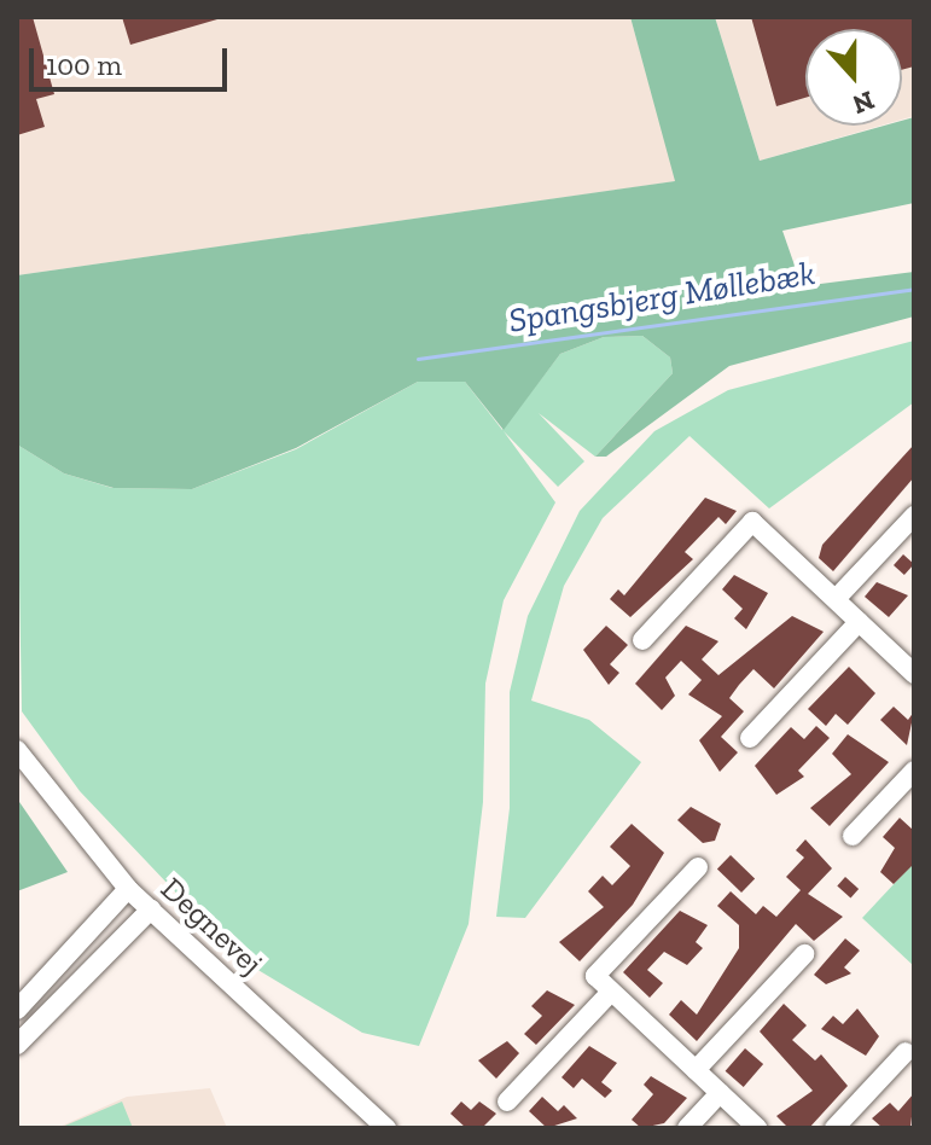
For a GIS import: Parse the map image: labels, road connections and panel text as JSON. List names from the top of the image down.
{
  "streets": {
    "street": ["Degnevej"]
  },
  "water": ["Spangsbjerg Møllebæk"],
  "scale_bar": "100 m",
  "north": "bottom"
}
